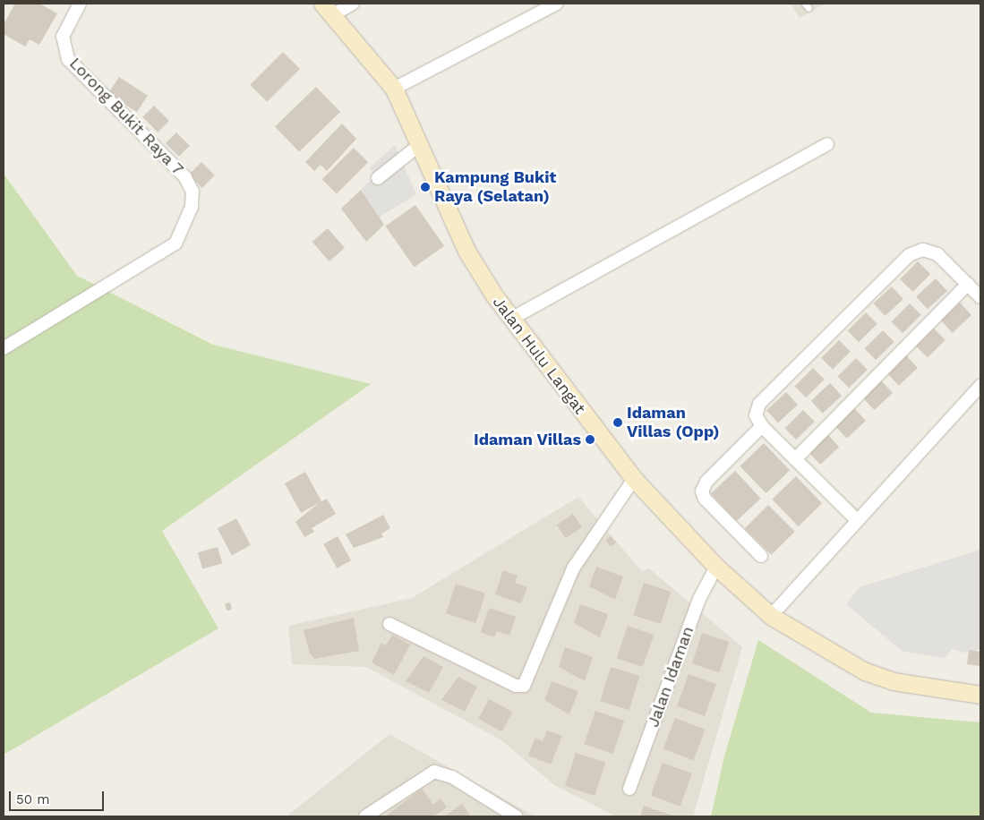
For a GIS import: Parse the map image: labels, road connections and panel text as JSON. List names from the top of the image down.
{
  "streets": {
    "main road": ["Jalan Hulu Langat"],
    "street": ["Lorong Bukit Raya 7", "Jalan Idaman"]
  },
  "crossings": [
    ["Jalan Hulu Langat", "Jalan Idaman"]
  ],
  "places": ["Kampung Bukit Raya (Selatan)", "Idaman Villas (Opp)", "Idaman Villas"],
  "scale_bar": "50 m"
}
